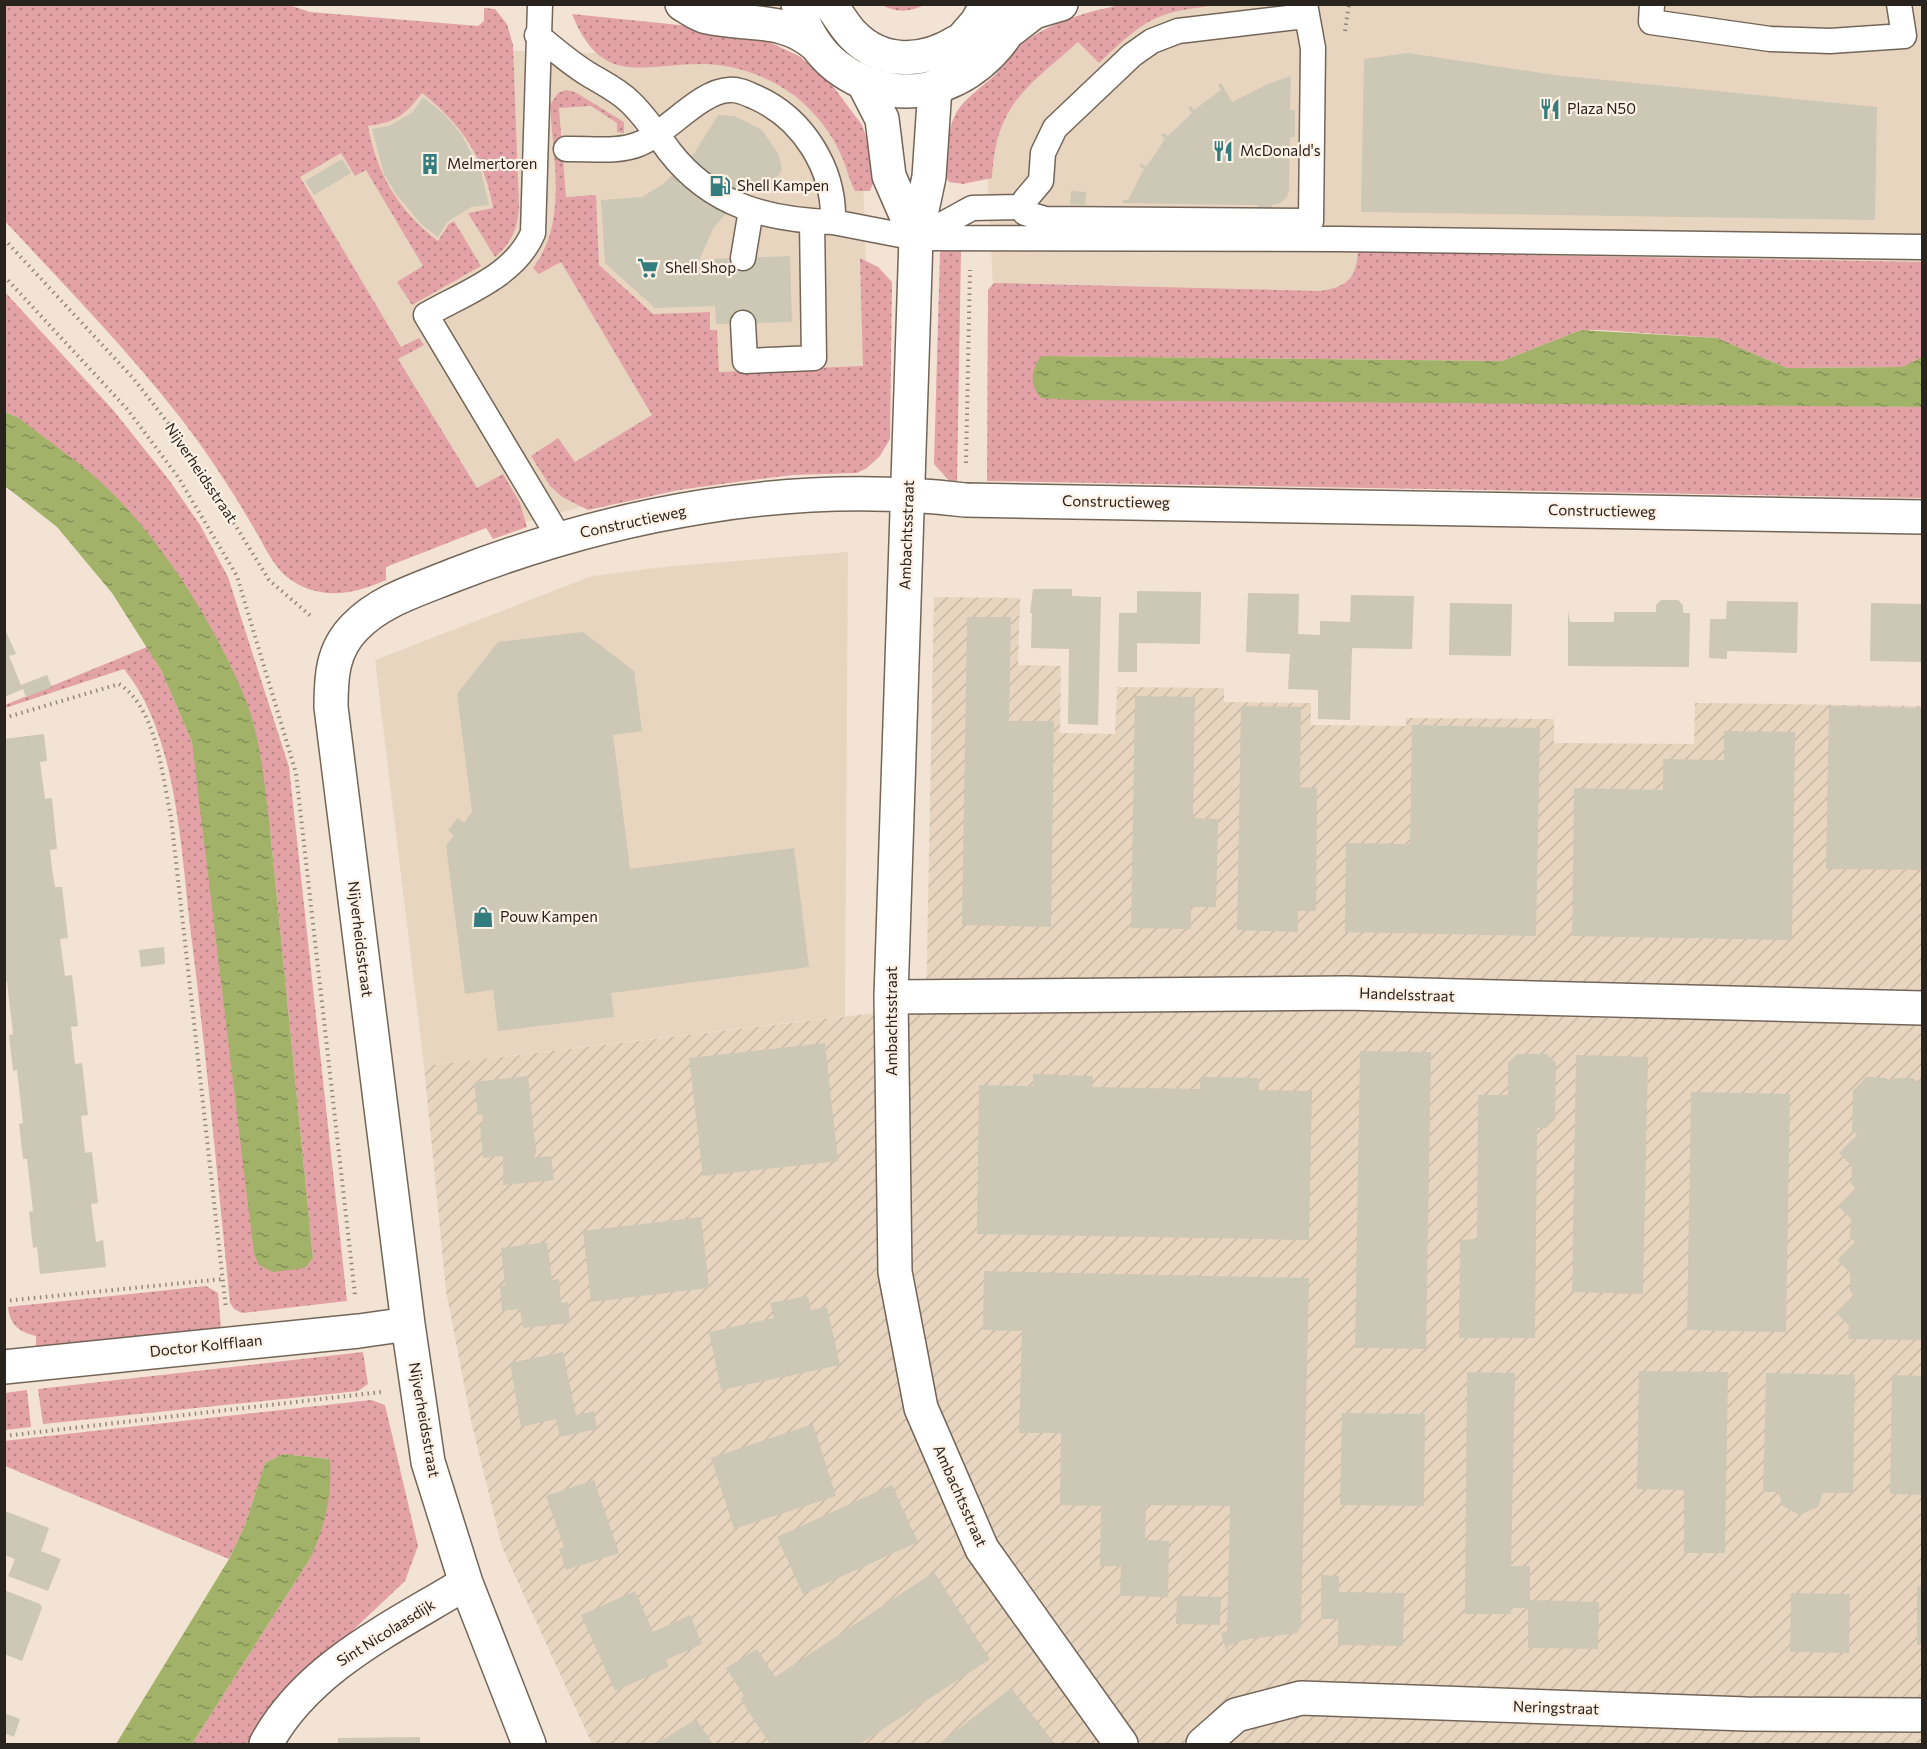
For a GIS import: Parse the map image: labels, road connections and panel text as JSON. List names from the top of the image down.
{
  "streets": {
    "street": [
      "Nijverheidsstraat",
      "Constructieweg",
      "Ambachtsstraat",
      "Handelsstraat",
      "Doctor Kolfflaan",
      "Sint Nicolaasdijk",
      "Neringstraat"
    ]
  },
  "crossings": [
    ["Nijverheidsstraat", "Constructieweg"],
    ["Nijverheidsstraat", "Doctor Kolfflaan"],
    ["Nijverheidsstraat", "Sint Nicolaasdijk"],
    ["Constructieweg", "Ambachtsstraat"],
    ["Ambachtsstraat", "Handelsstraat"]
  ],
  "places": {
    "restaurant": ["Plaza N50", "McDonald's"],
    "building": ["Melmertoren"],
    "fuel station": ["Shell Kampen"],
    "supermarket": ["Shell Shop"],
    "shop": ["Pouw Kampen"]
  }
}
